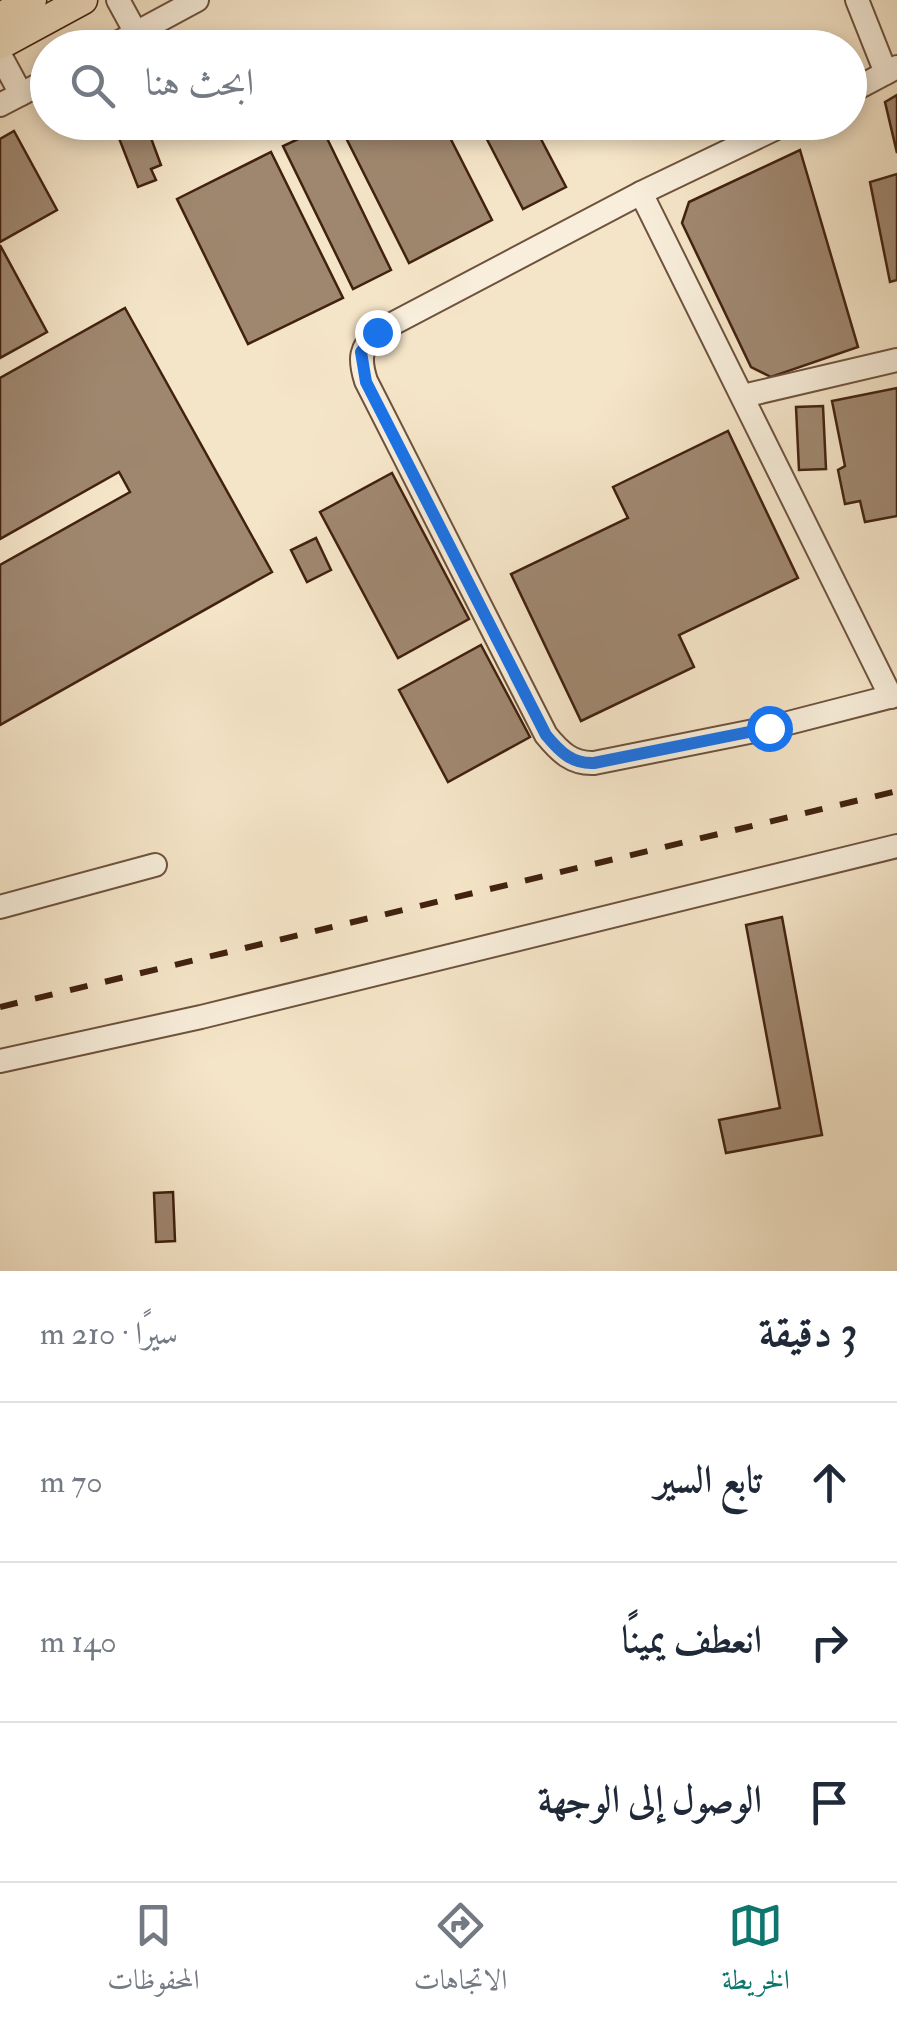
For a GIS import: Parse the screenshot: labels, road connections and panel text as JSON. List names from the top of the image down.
{
  "page": {
    "search": "ابحث هنا",
    "heading": ["3 دقيقة", "سيرًا · 210 m"],
    "list": [
      ["تابع السير", "70 m"],
      ["انعطف يمينًا", "140 m"],
      "الوصول إلى الوجهة"
    ],
    "nav": ["الخريطة", "الاتجاهات", "المحفوظات"]
  }
}
